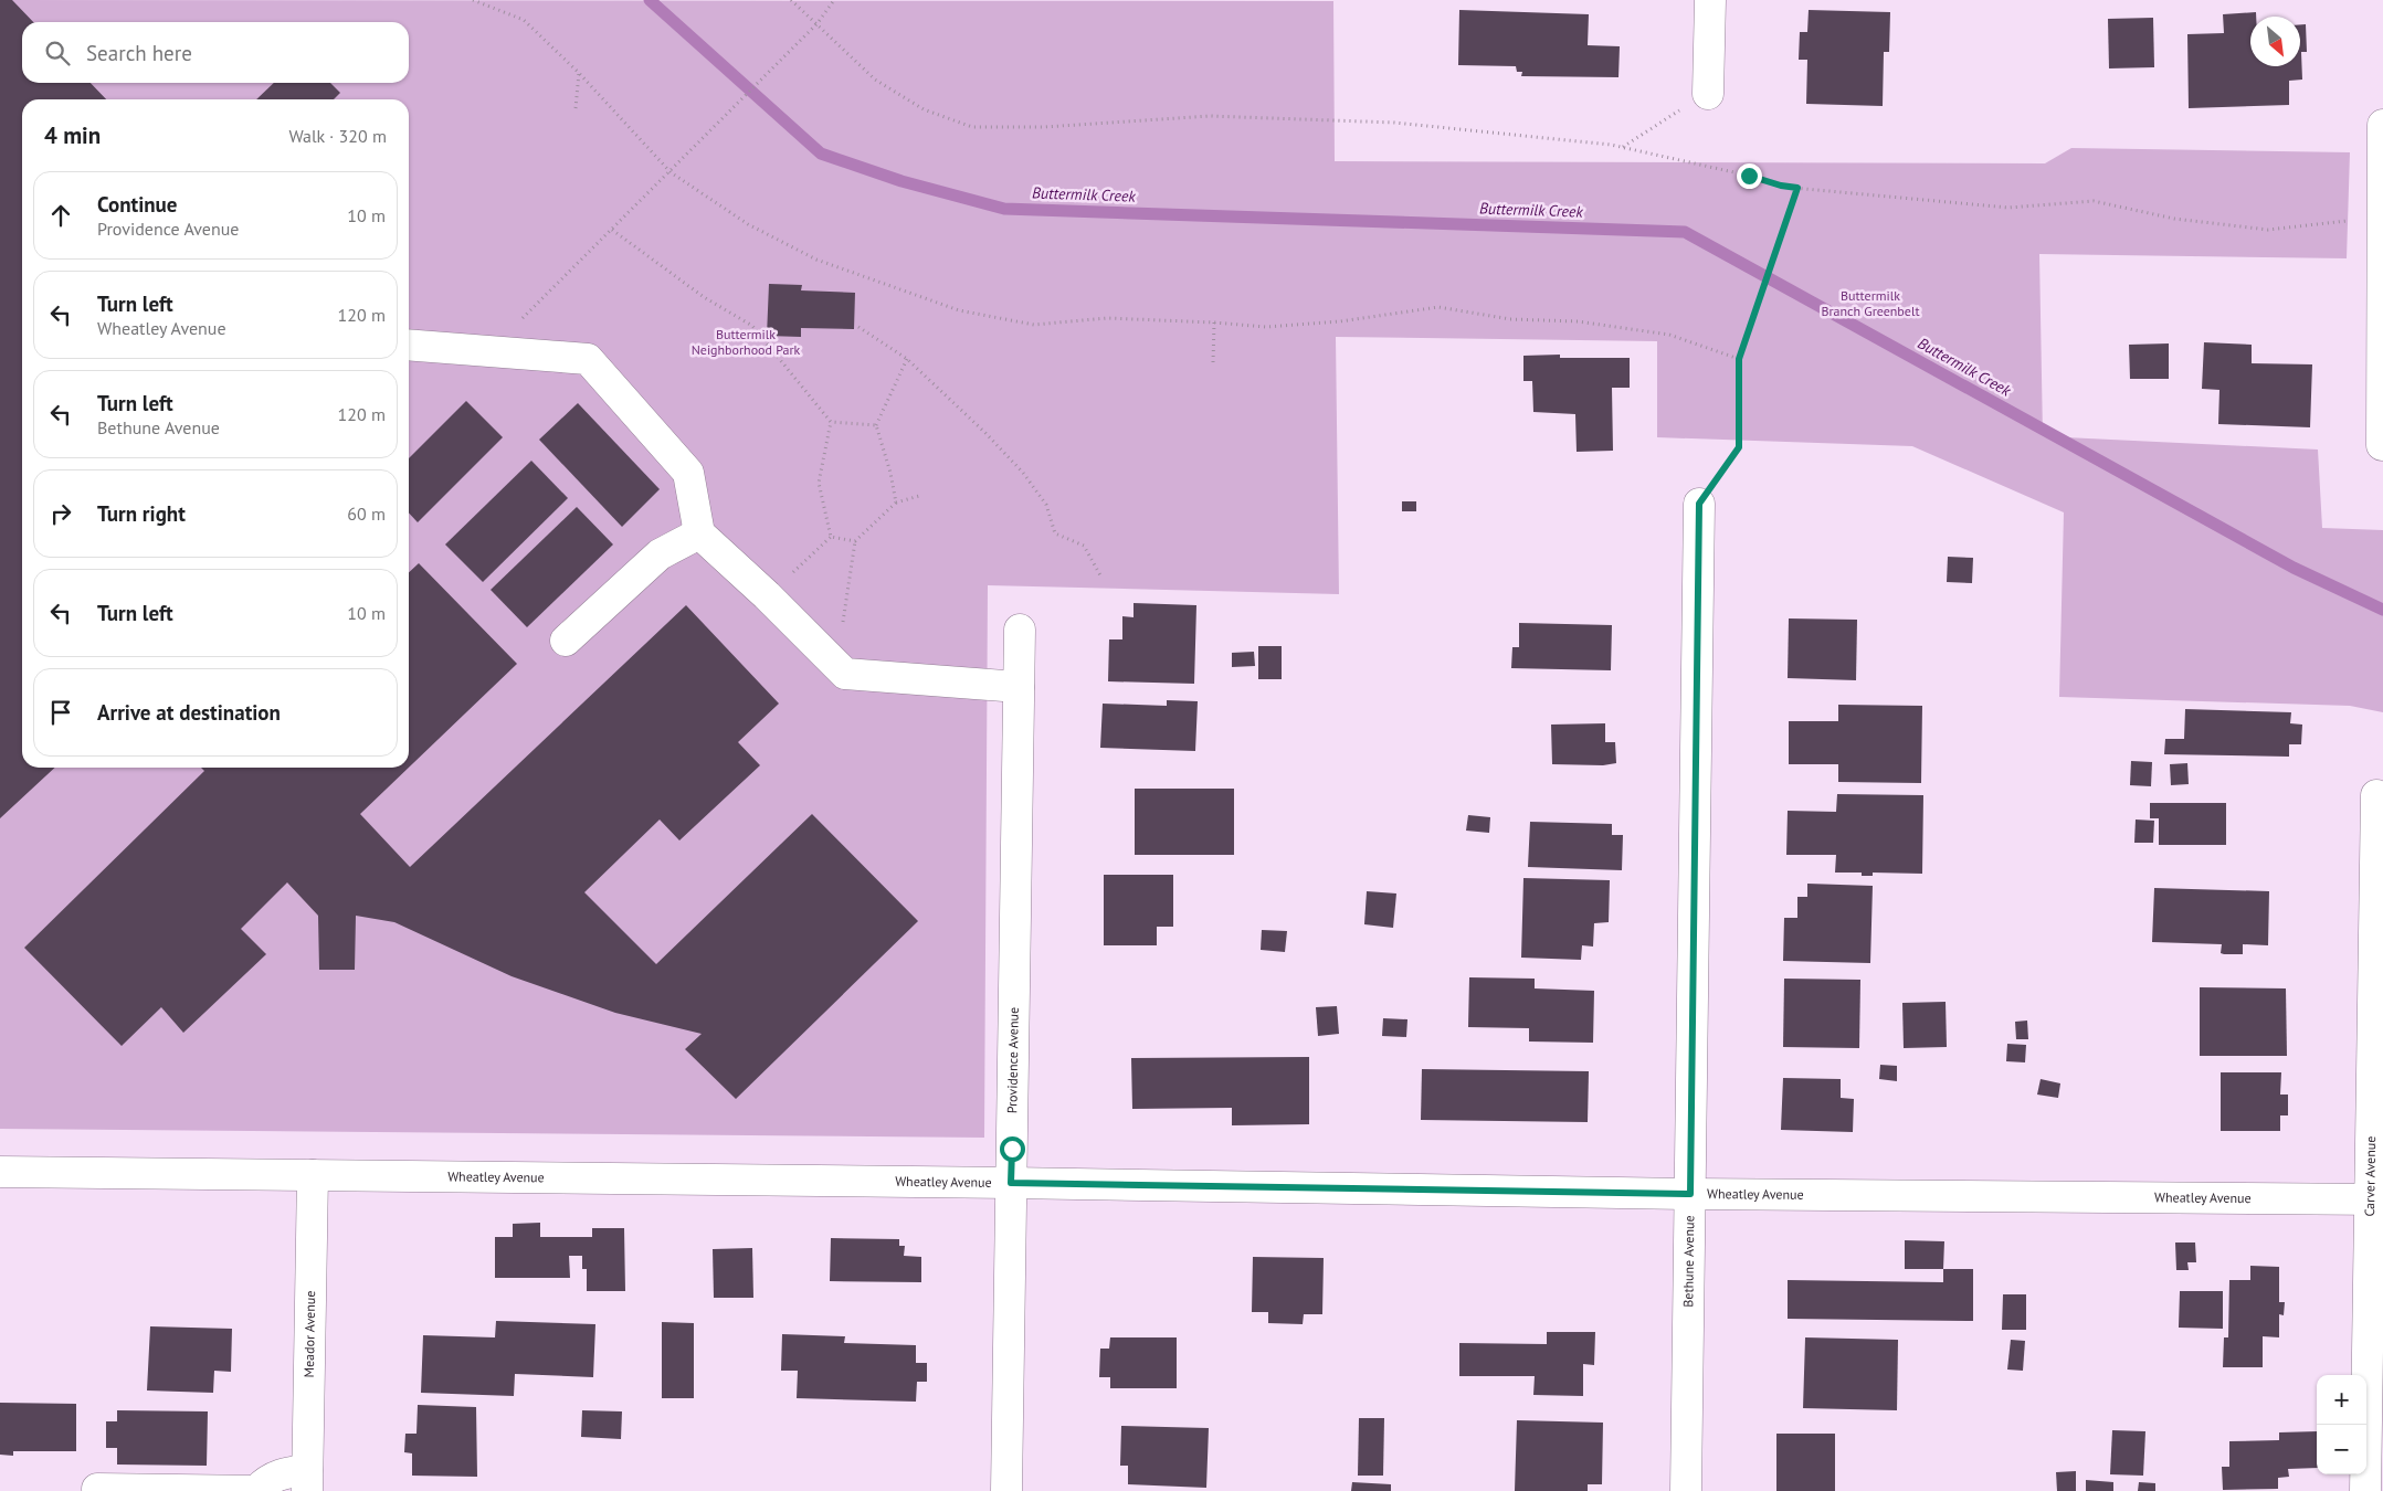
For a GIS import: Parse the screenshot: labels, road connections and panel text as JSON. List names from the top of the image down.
{
  "streets": {
    "street": [
      "Providence Avenue",
      "Carver Avenue",
      "Wheatley Avenue",
      "Bethune Avenue",
      "Meador Avenue"
    ]
  },
  "crossings": [
    ["Providence Avenue", "Wheatley Avenue"],
    ["Carver Avenue", "Wheatley Avenue"],
    ["Wheatley Avenue", "Bethune Avenue"],
    ["Wheatley Avenue", "Meador Avenue"]
  ],
  "water": ["Buttermilk Creek"],
  "parks": ["Buttermilk Branch Greenbelt", "Buttermilk Neighborhood Park"],
  "north": "bottom right",
  "page": {
    "search": "Search here",
    "heading": ["4 min", "Walk · 320 m"],
    "list": [
      ["Continue", "Providence Avenue", "10 m"],
      ["Turn left", "Wheatley Avenue", "120 m"],
      ["Turn left", "Bethune Avenue", "120 m"],
      ["Turn right", "60 m"],
      ["Turn left", "10 m"],
      "Arrive at destination"
    ],
    "map_buttons": ["+", "−"]
  }
}
